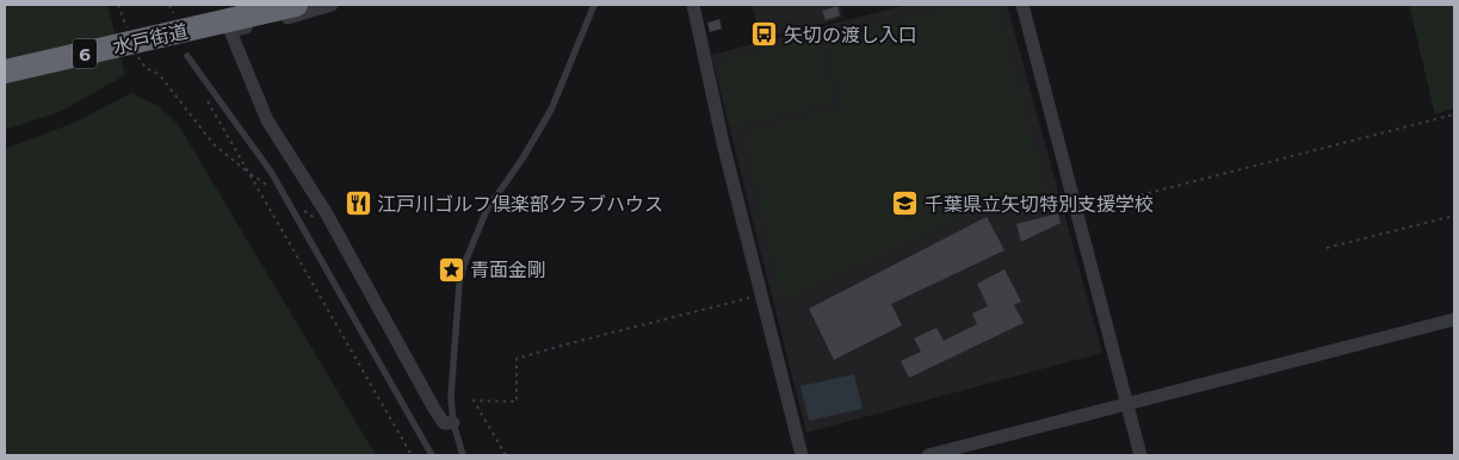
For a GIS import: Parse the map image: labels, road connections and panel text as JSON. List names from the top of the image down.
{
  "streets": {
    "highway": ["水戸街道", "6"]
  },
  "places": {
    "bus stop": ["矢切の渡し入口"],
    "restaurant": ["江戸川ゴルフ倶楽部クラブハウス"],
    "school or university": ["千葉県立矢切特別支援学校"],
    "place": ["青面金剛"]
  }
}
